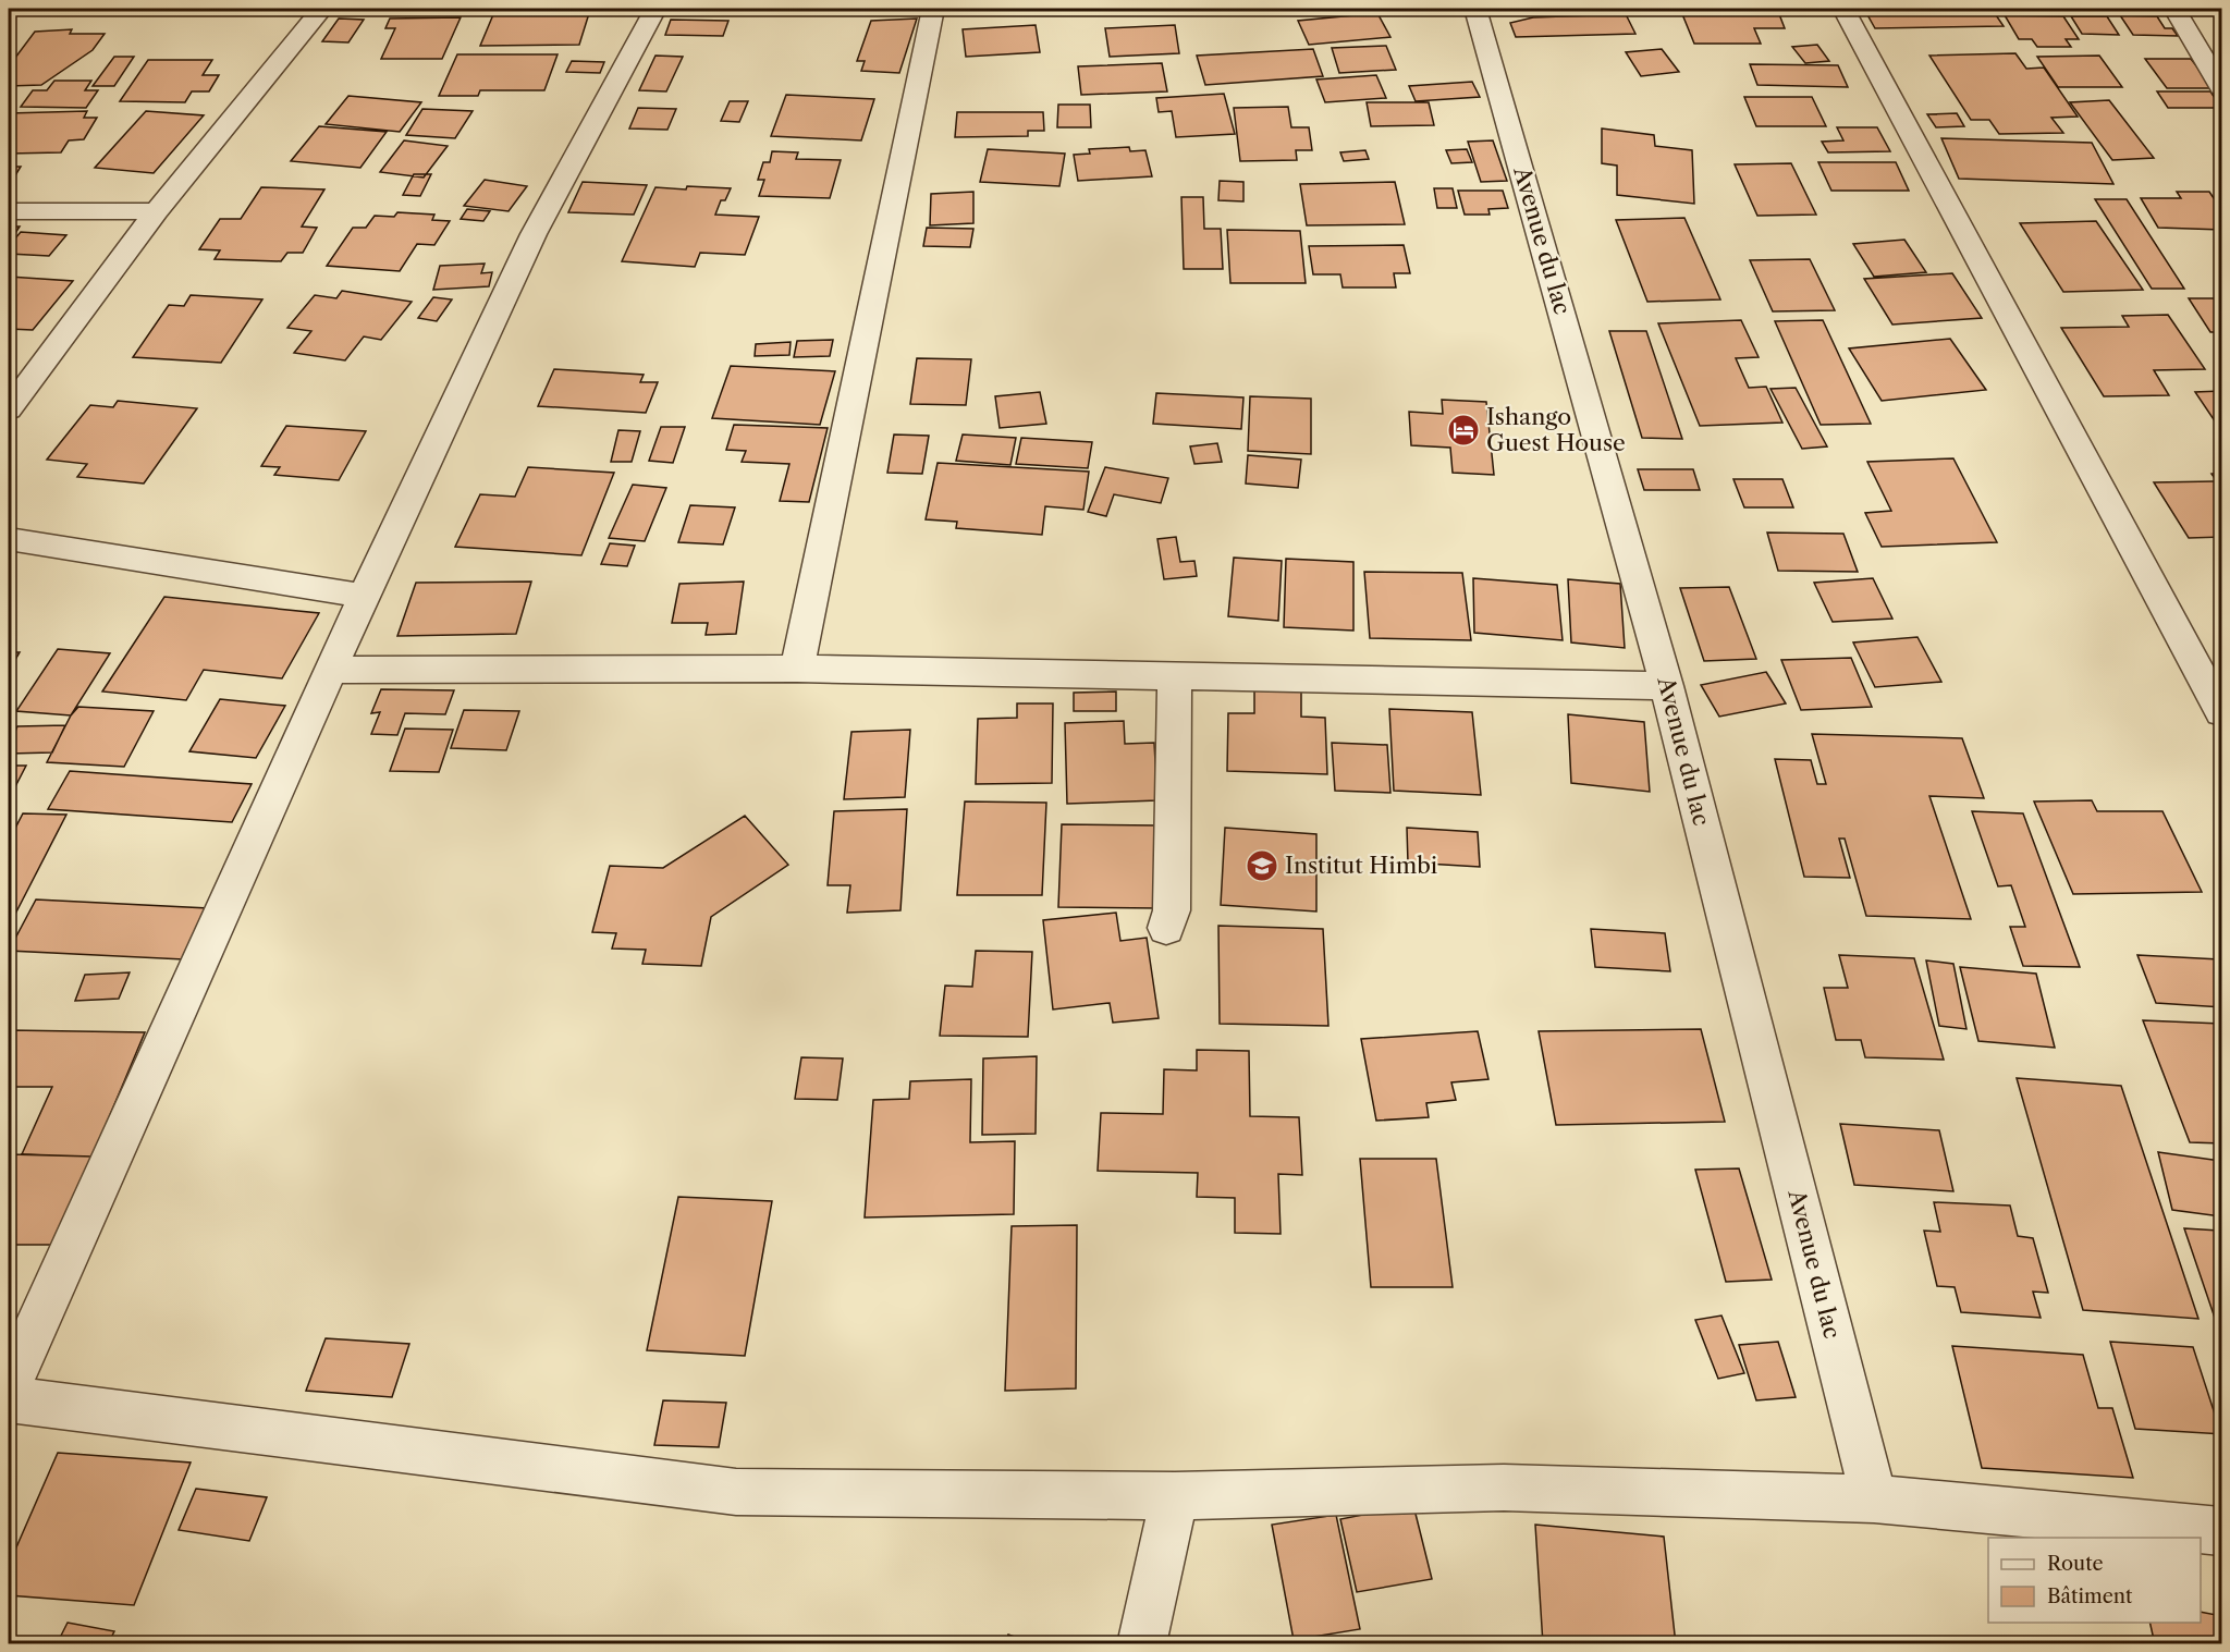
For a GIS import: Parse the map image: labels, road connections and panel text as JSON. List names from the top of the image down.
{
  "streets": {
    "street": ["Avenue du lac"]
  },
  "places": {
    "hotel": ["Ishango Guest House"],
    "school or university": ["Institut Himbi"]
  },
  "legend": ["Route", "Bâtiment"]
}
